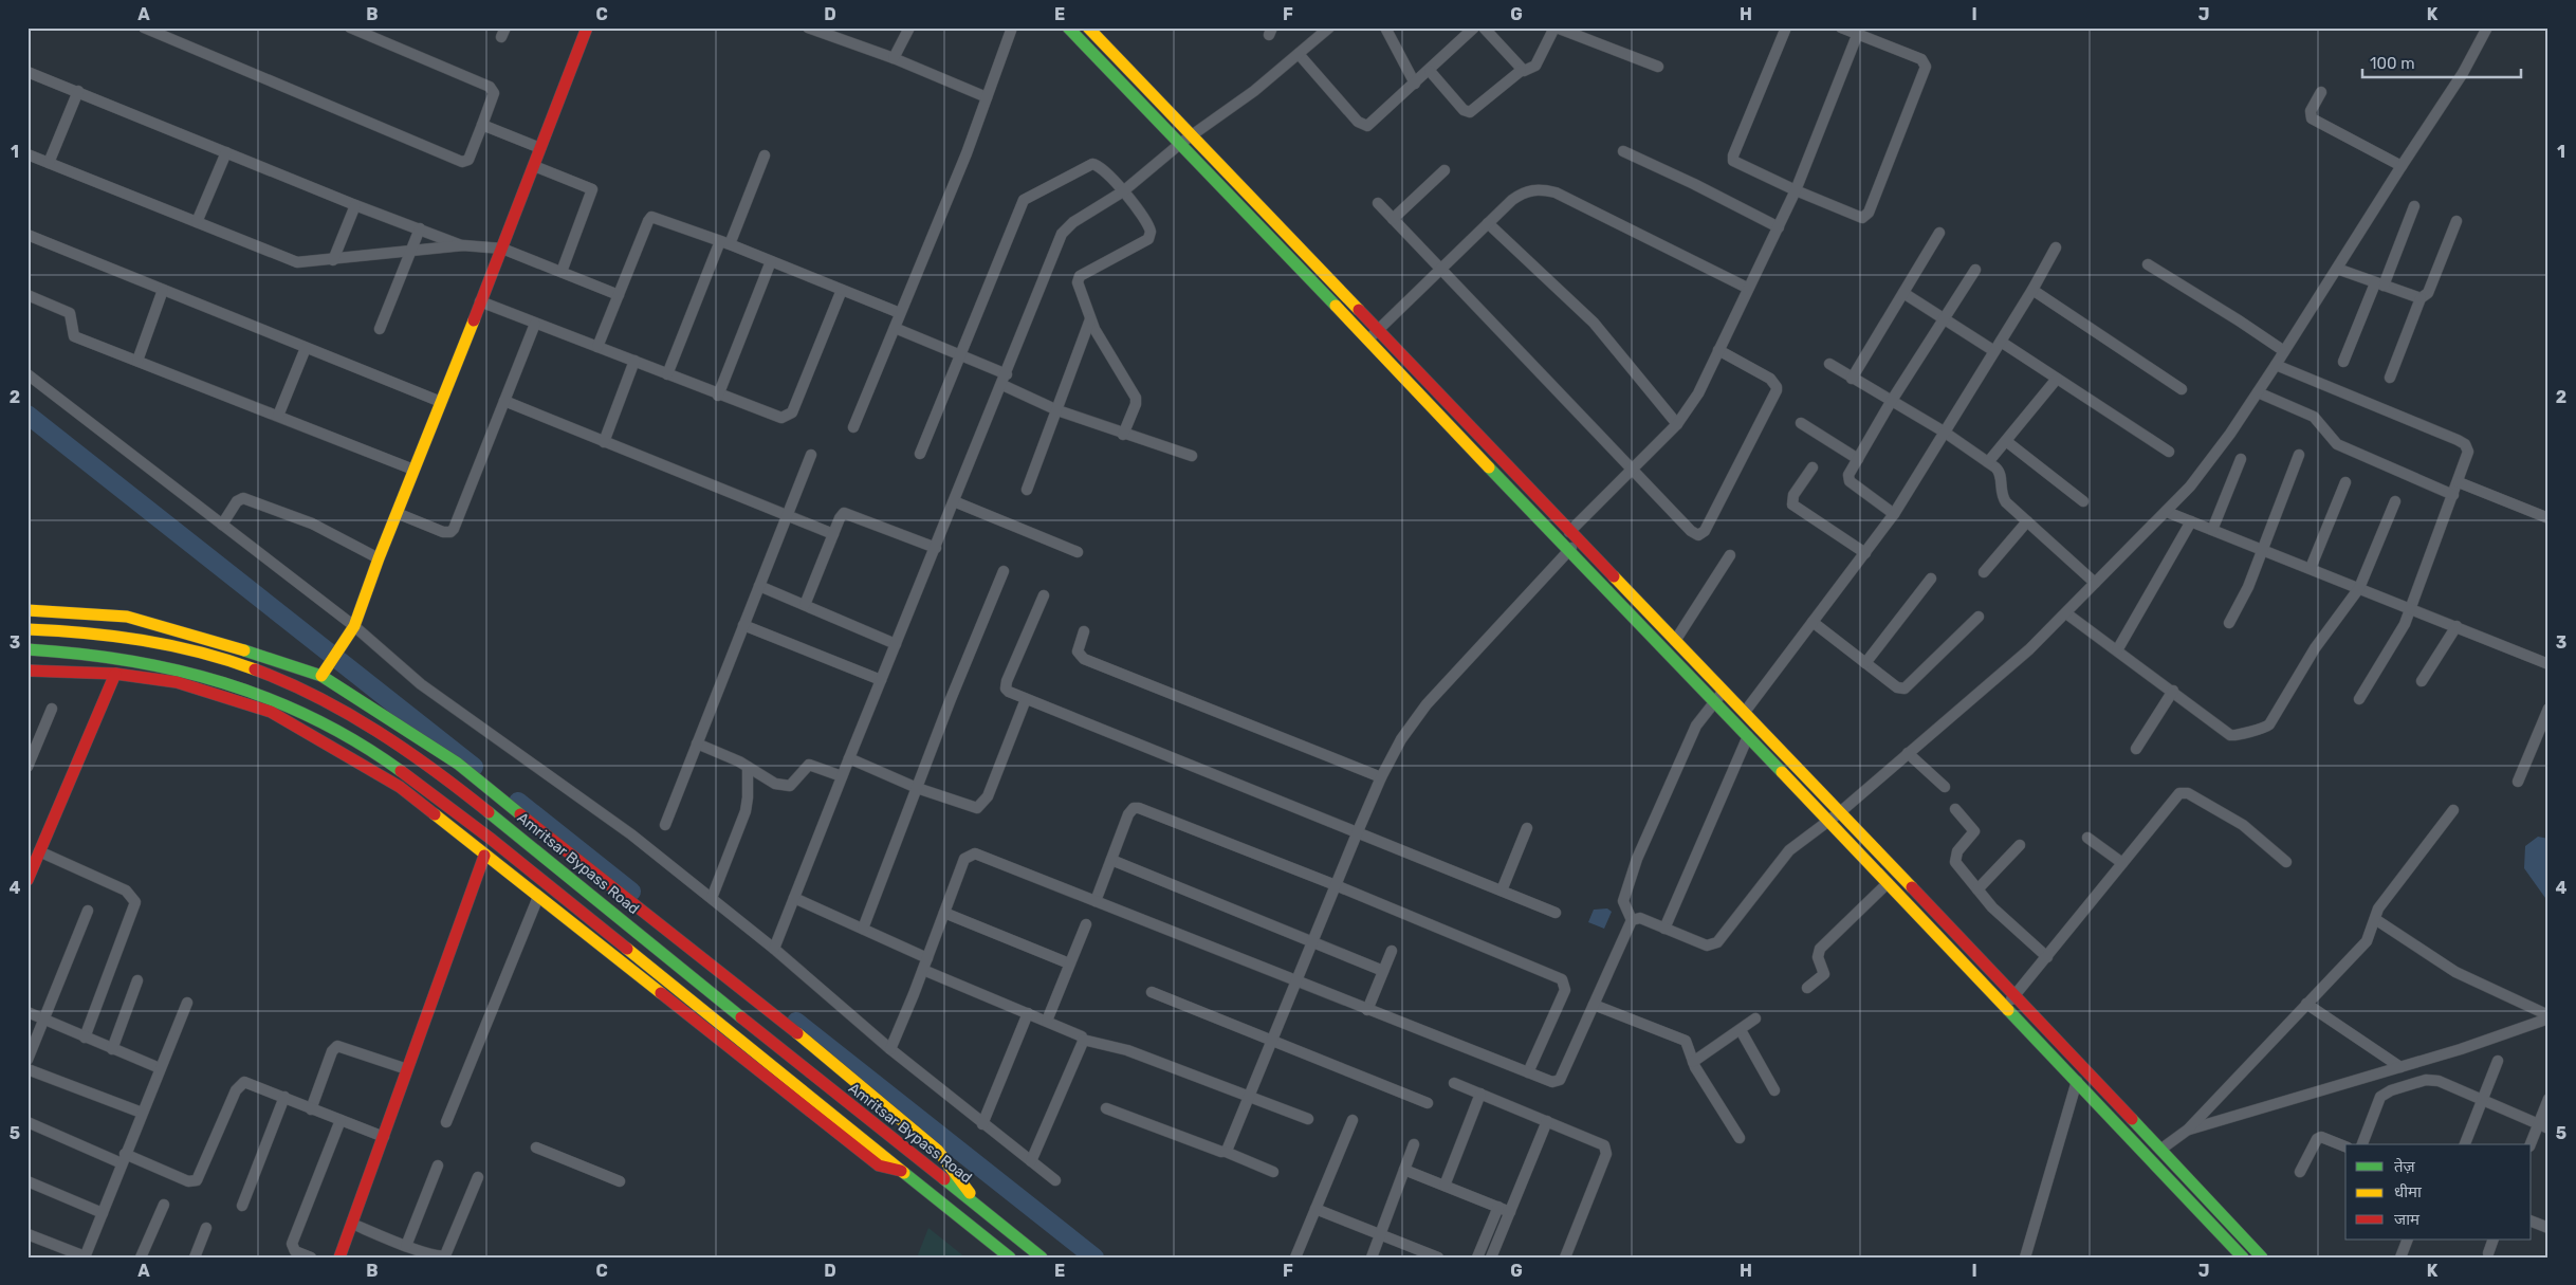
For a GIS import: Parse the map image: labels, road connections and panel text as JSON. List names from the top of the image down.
{
  "streets": {
    "main road": ["Amritsar Bypass Road"]
  },
  "legend": ["तेज़", "धीमा", "जाम"],
  "scale_bar": "100 m",
  "grid": {
    "columns": [
      "A",
      "B",
      "C",
      "D",
      "E",
      "F",
      "G",
      "H",
      "I",
      "J",
      "K"
    ],
    "rows": [
      "1",
      "2",
      "3",
      "4",
      "5"
    ]
  }
}
